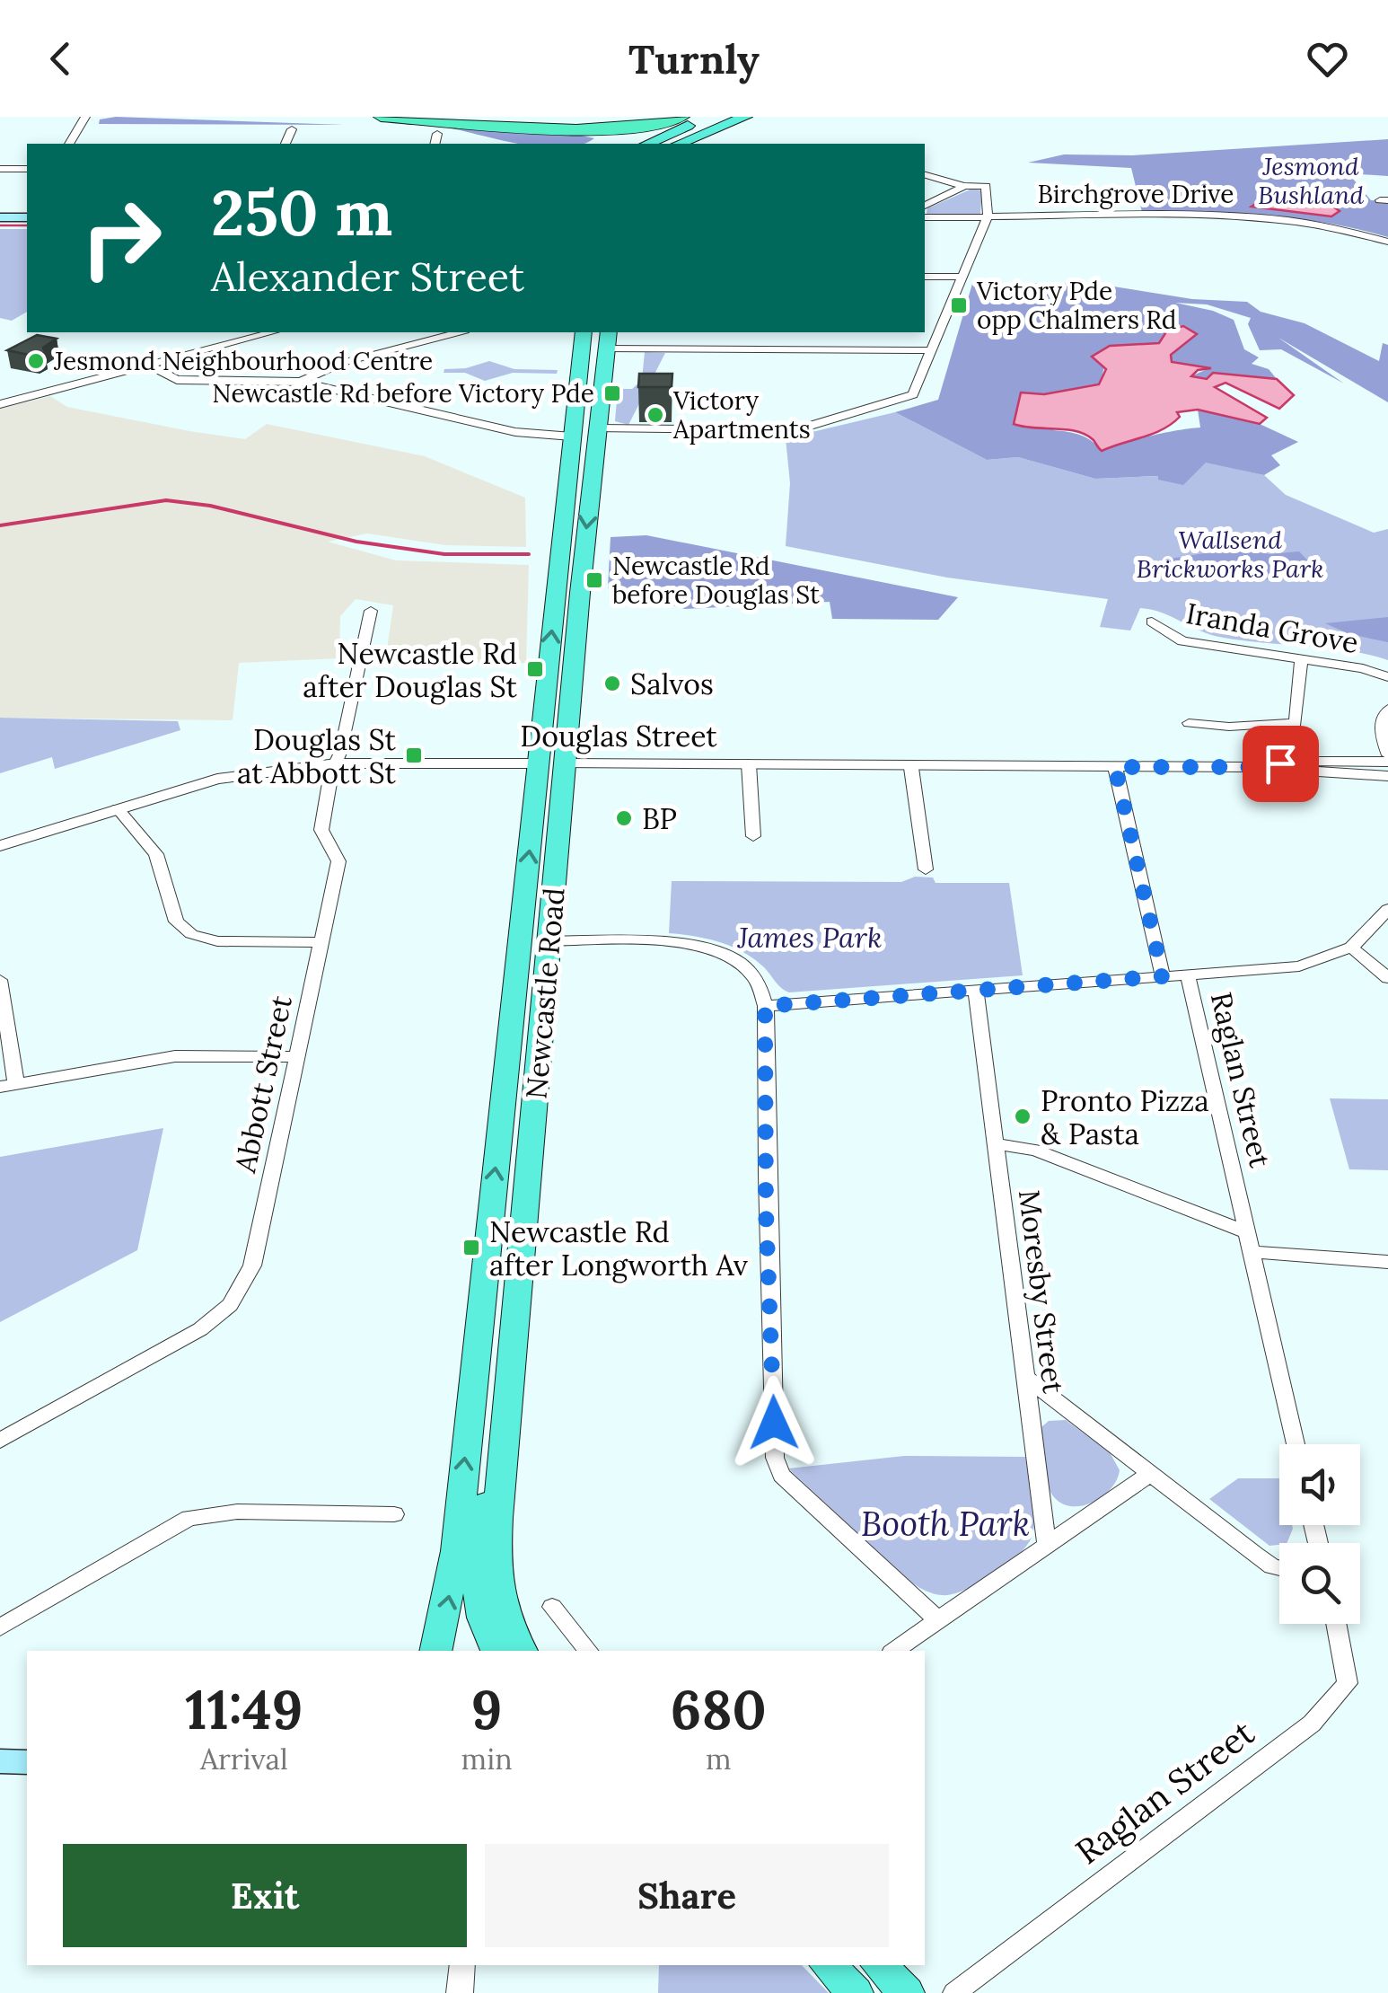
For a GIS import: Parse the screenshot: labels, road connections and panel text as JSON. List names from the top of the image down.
{
  "streets": {
    "highway": ["Newcastle Road"],
    "street": [
      "Birchgrove Drive",
      "Iranda Grove",
      "Douglas Street",
      "Raglan Street",
      "Abbott Street",
      "Moresby Street"
    ]
  },
  "crossings": [
    ["Douglas Street", "Newcastle Road"],
    ["Douglas Street", "Abbott Street"]
  ],
  "parks": [
    "Jesmond Bushland",
    "Wallsend Brickworks Park",
    "James Park",
    "Booth Park"
  ],
  "places": {
    "transit": [
      "Victory Pde opp Chalmers Rd",
      "Newcastle Rd before Victory Pde",
      "Newcastle Rd before Douglas St",
      "Newcastle Rd after Douglas St",
      "Douglas St at Abbott St",
      "Newcastle Rd after Longworth Av"
    ],
    "other": [
      "Jesmond Neighbourhood Centre",
      "Victory Apartments",
      "Salvos",
      "BP",
      "Pronto Pizza & Pasta"
    ]
  },
  "page": {
    "header": "Turnly",
    "turn": ["250 m", "Alexander Street"],
    "eta": [
      "11:49",
      "Arrival",
      "9",
      "min",
      "680",
      "m"
    ],
    "buttons": ["Exit", "Share"]
  }
}
